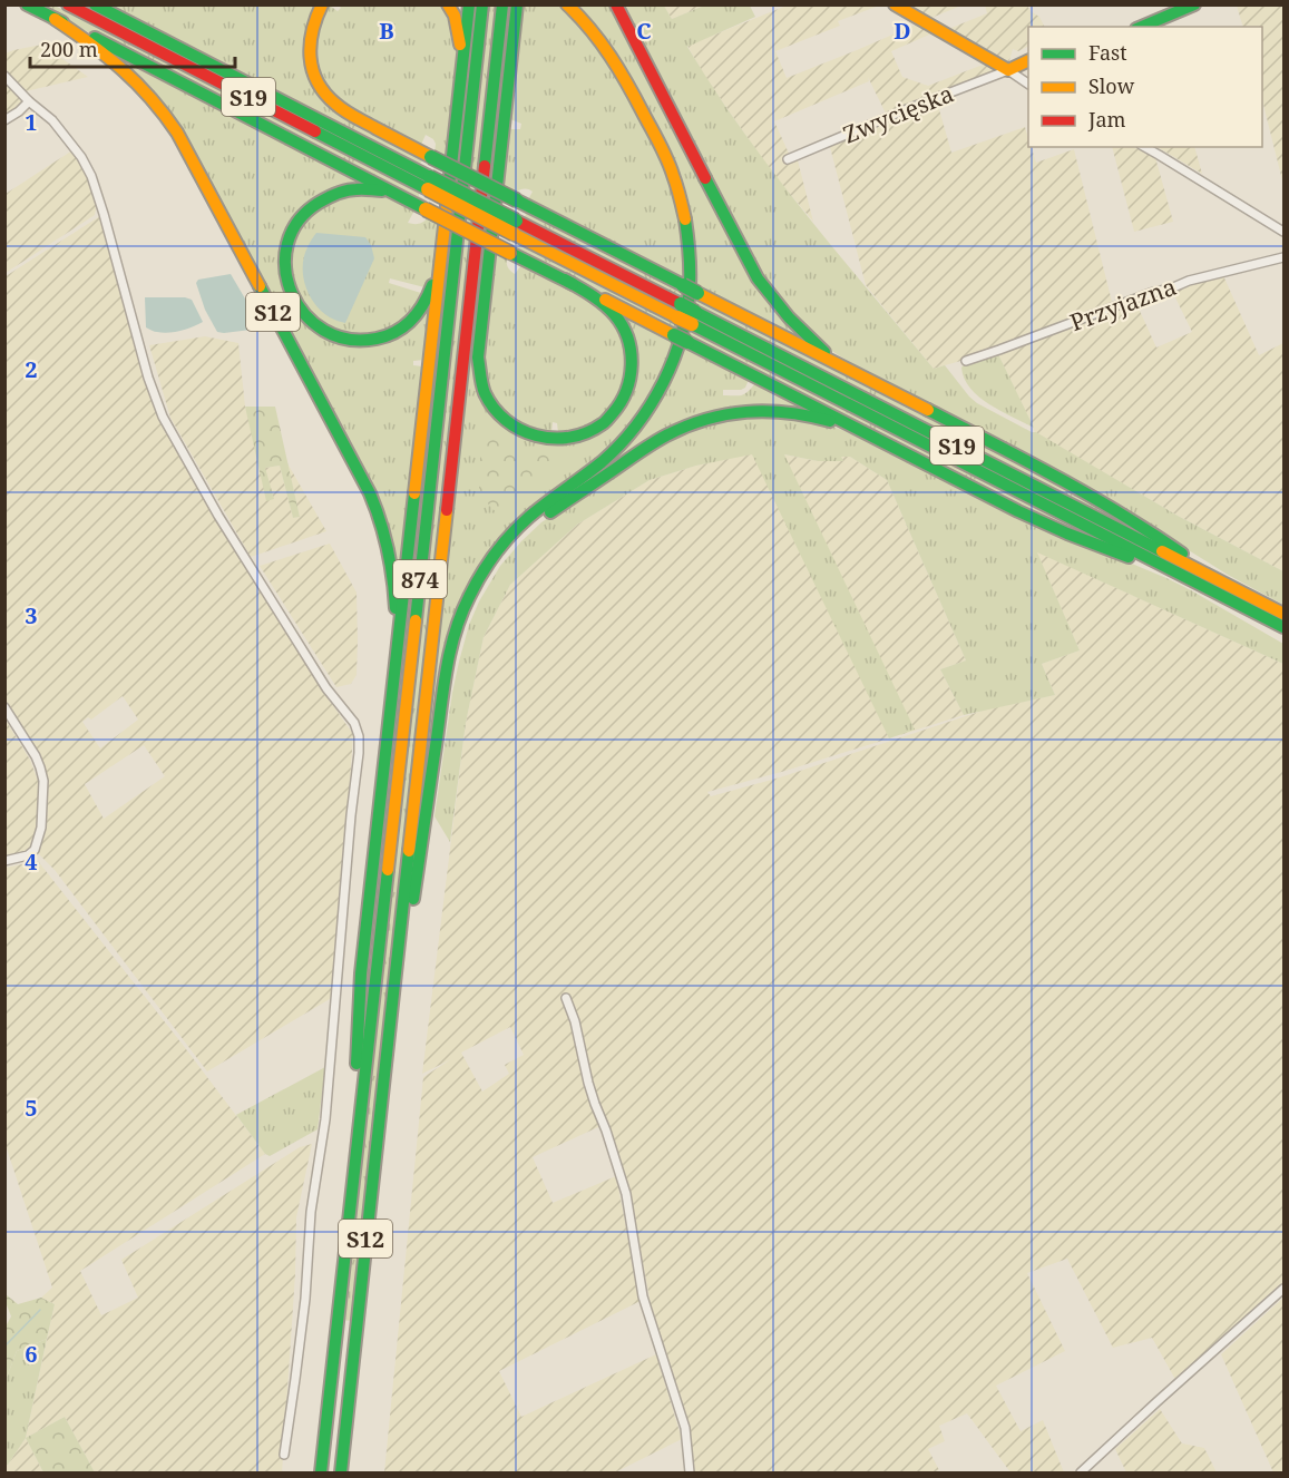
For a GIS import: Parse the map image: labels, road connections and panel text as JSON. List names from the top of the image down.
{
  "streets": {
    "main road": ["S19", "S12", "874"],
    "street": ["Zwycięska", "Przyjazna"]
  },
  "crossings": [
    ["S12", "874"]
  ],
  "legend": ["Fast", "Slow", "Jam"],
  "scale_bar": "200 m",
  "grid": {
    "columns": ["B", "C", "D"],
    "rows": [
      "1",
      "2",
      "3",
      "4",
      "5",
      "6"
    ]
  }
}
